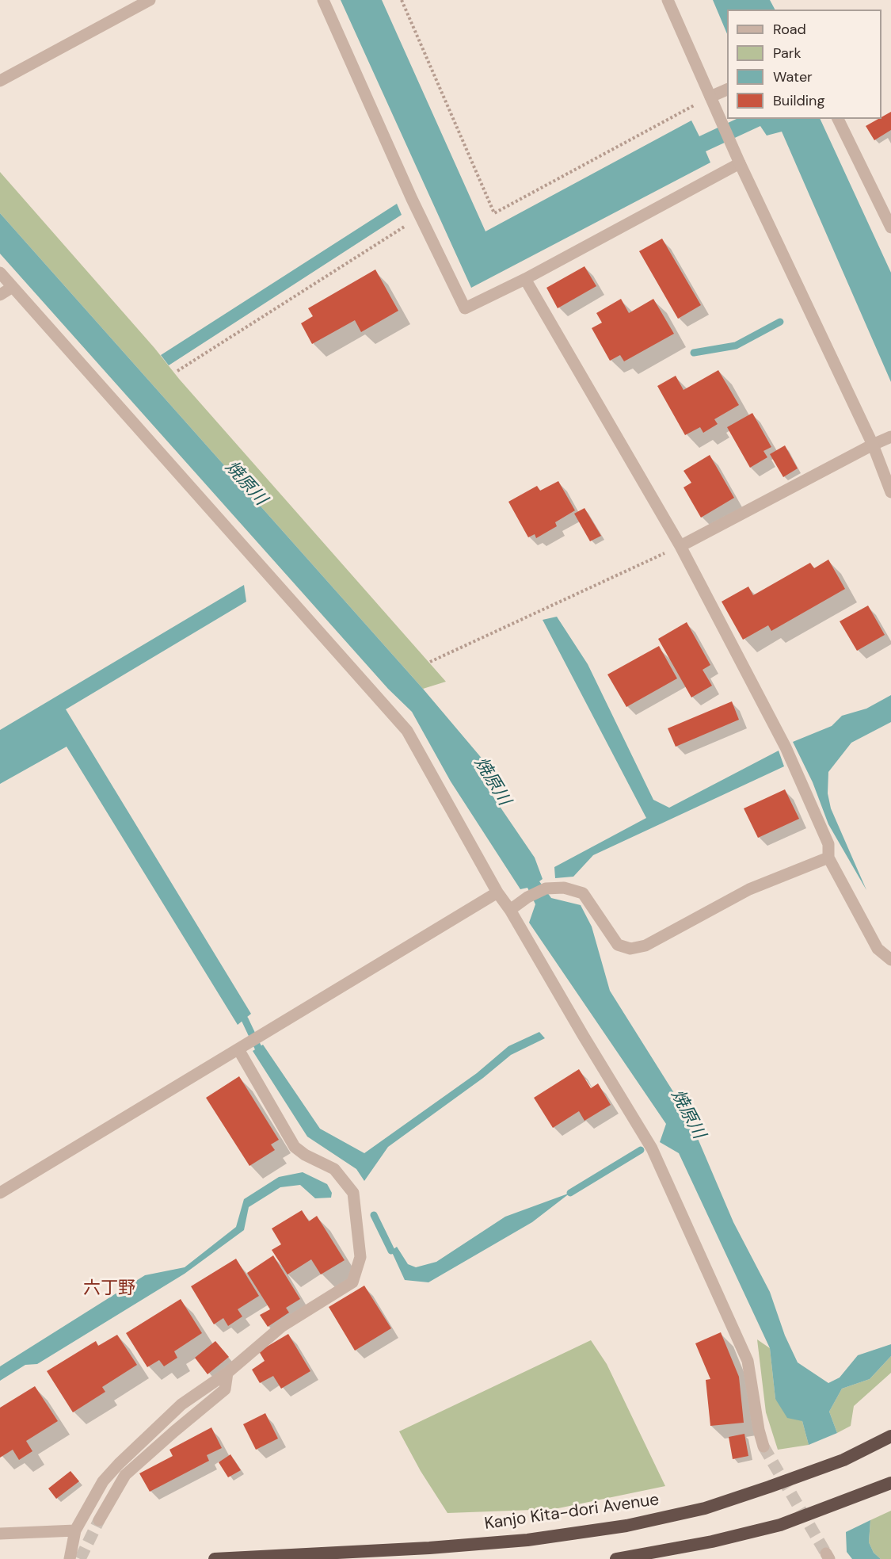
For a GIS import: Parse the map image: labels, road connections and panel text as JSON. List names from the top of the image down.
{
  "streets": {
    "highway": ["Kanjo Kita-dori Avenue"]
  },
  "districts": ["六丁野"],
  "water": ["焼原川"],
  "legend": [
    "Road",
    "Park",
    "Water",
    "Building"
  ]
}
